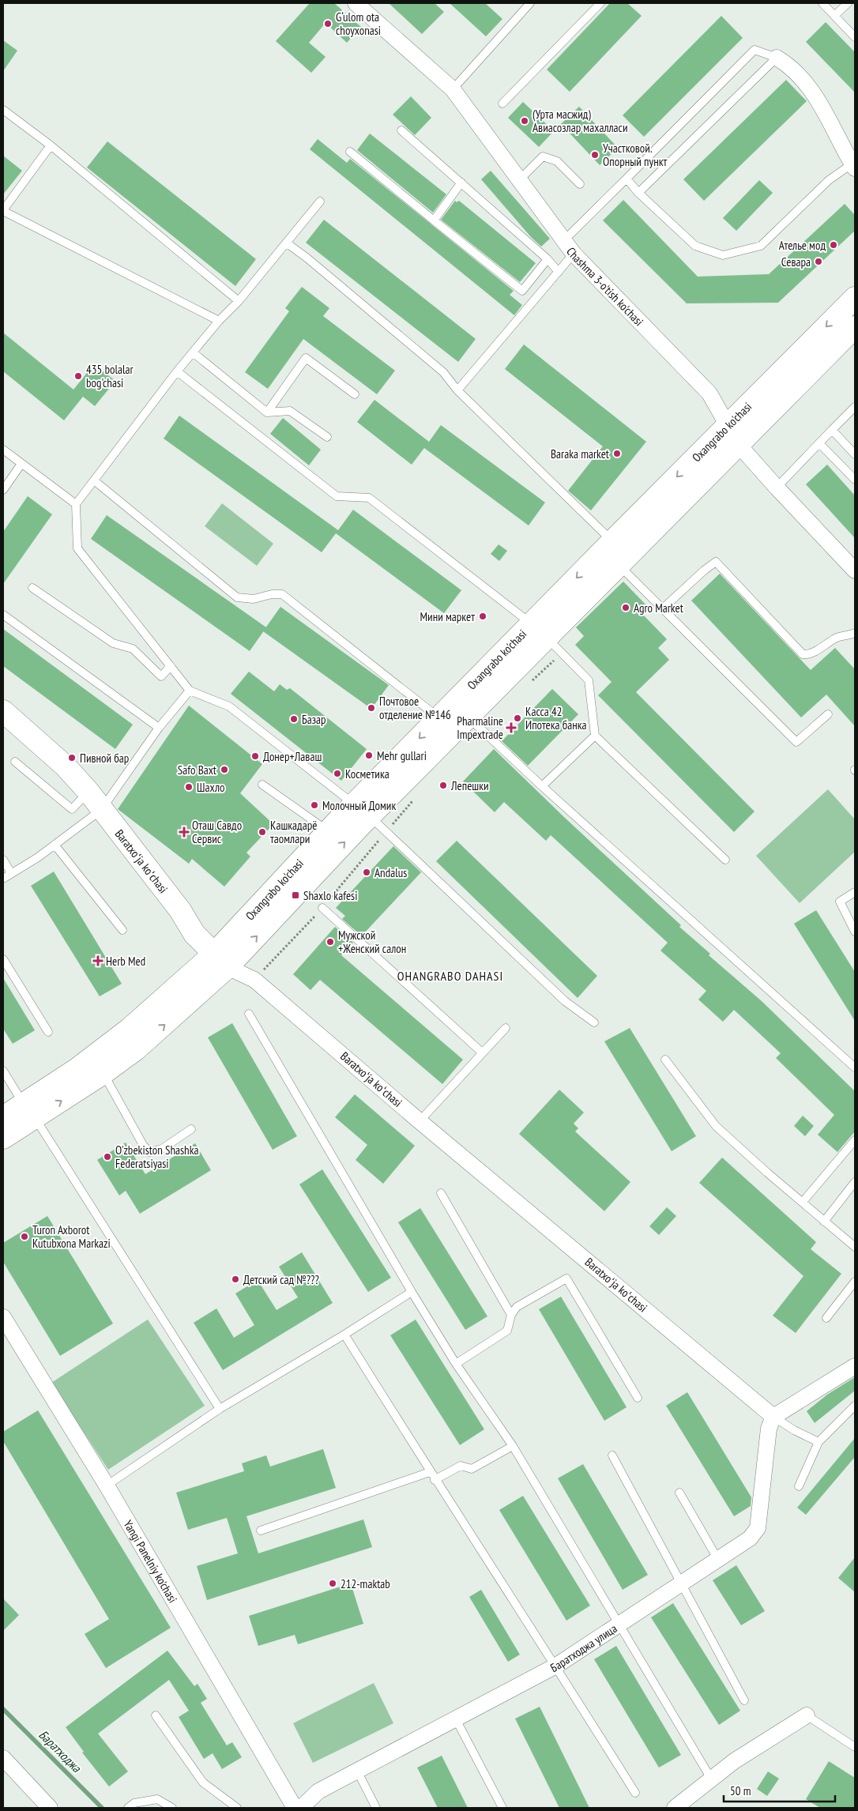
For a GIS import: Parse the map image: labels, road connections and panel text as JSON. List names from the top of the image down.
{
  "streets": {
    "main road": ["Oxangrabo ko'chasi", "Baratxoʻja koʻchasi"],
    "street": ["Chashma 3-o'tish ko'chasi", "Yangi Panelniy ko'chasi", "Баратходжа улица"]
  },
  "crossings": [
    ["Chashma 3-o'tish ko'chasi", "Oxangrabo ko'chasi"],
    ["Oxangrabo ko'chasi", "Baratxoʻja koʻchasi"],
    ["Baratxoʻja koʻchasi", "Баратходжа улица"]
  ],
  "districts": ["OHANGRABO DAHASI"],
  "water": ["Баратходжа"],
  "places": {
    "other": [
      "G‘ulom ota choyxonasi",
      "(Урта масжид) Авиасозлар махалласи",
      "Участковой. Опорный пункт",
      "Ателье мод",
      "Севара",
      "435 bolalar bog'chasi",
      "Baraka market",
      "Agro Market",
      "Мини маркет",
      "Почтовое отделение №146",
      "Касса 42 Ипотека банка",
      "Базар",
      "Mehr gullari",
      "Донер+Лаваш",
      "Пивной бар",
      "Safo Baxt",
      "Косметика",
      "Лепешки",
      "Шахло",
      "Молочный Домик",
      "Кашкадарё таомлари",
      "Andalus",
      "Мужской +Женский салон",
      "O'zbekiston Shashka Federatsiyasi",
      "Turon Axborot Kutubxona Markazi",
      "Детский сад №???",
      "212-maktab"
    ],
    "health": ["Pharmaline Impextrade", "Оташ Савдо Сервис", "Herb Med"],
    "transit": ["Shaxlo kafesi"]
  },
  "scale_bar": "50 m"
}
